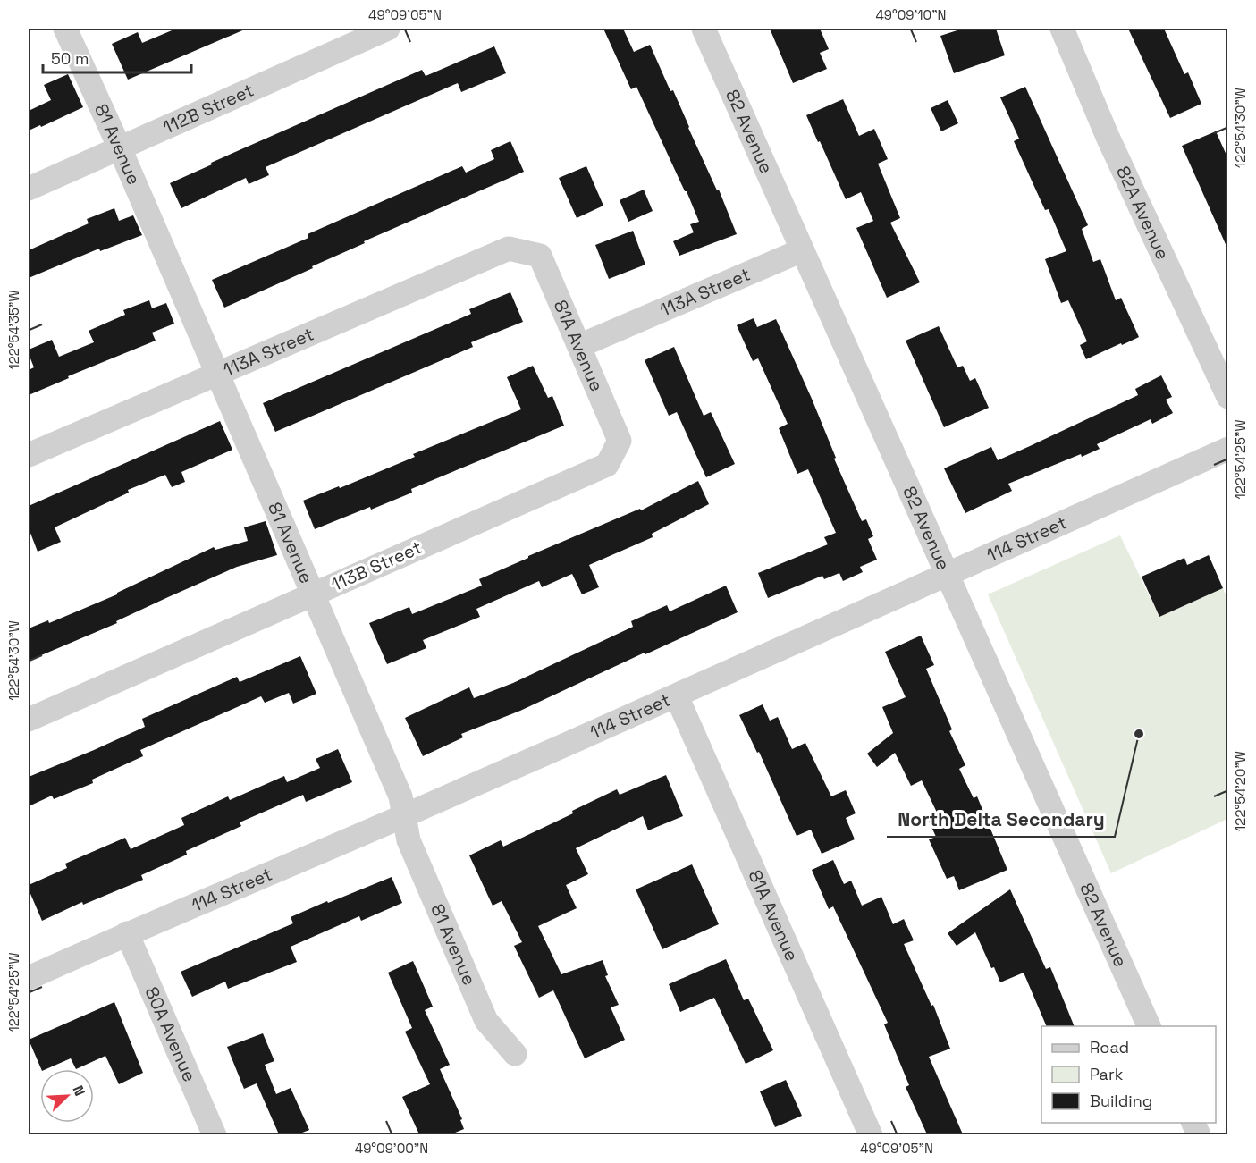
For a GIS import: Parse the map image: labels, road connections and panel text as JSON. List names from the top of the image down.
{
  "streets": {
    "street": [
      "112B Street",
      "82 Avenue",
      "81 Avenue",
      "82A Avenue",
      "113A Street",
      "81A Avenue",
      "114 Street",
      "113B Street",
      "80A Avenue"
    ]
  },
  "crossings": [
    ["112B Street", "81 Avenue"],
    ["82 Avenue", "113A Street"],
    ["82 Avenue", "114 Street"],
    ["81 Avenue", "113A Street"],
    ["81 Avenue", "114 Street"],
    ["81 Avenue", "113B Street"],
    ["113A Street", "81A Avenue"],
    ["81A Avenue", "114 Street"],
    ["81A Avenue", "113B Street"],
    ["114 Street", "80A Avenue"]
  ],
  "places": ["North Delta Secondary"],
  "legend": ["Road", "Park", "Building"],
  "scale_bar": "50 m",
  "north": "top right",
  "coordinates": [
    "49°09'05\"N",
    "49°09'10\"N",
    "122°54'30\"W",
    "122°54'35\"W",
    "122°54'25\"W",
    "122°54'20\"W",
    "49°09'00\"N"
  ]
}
